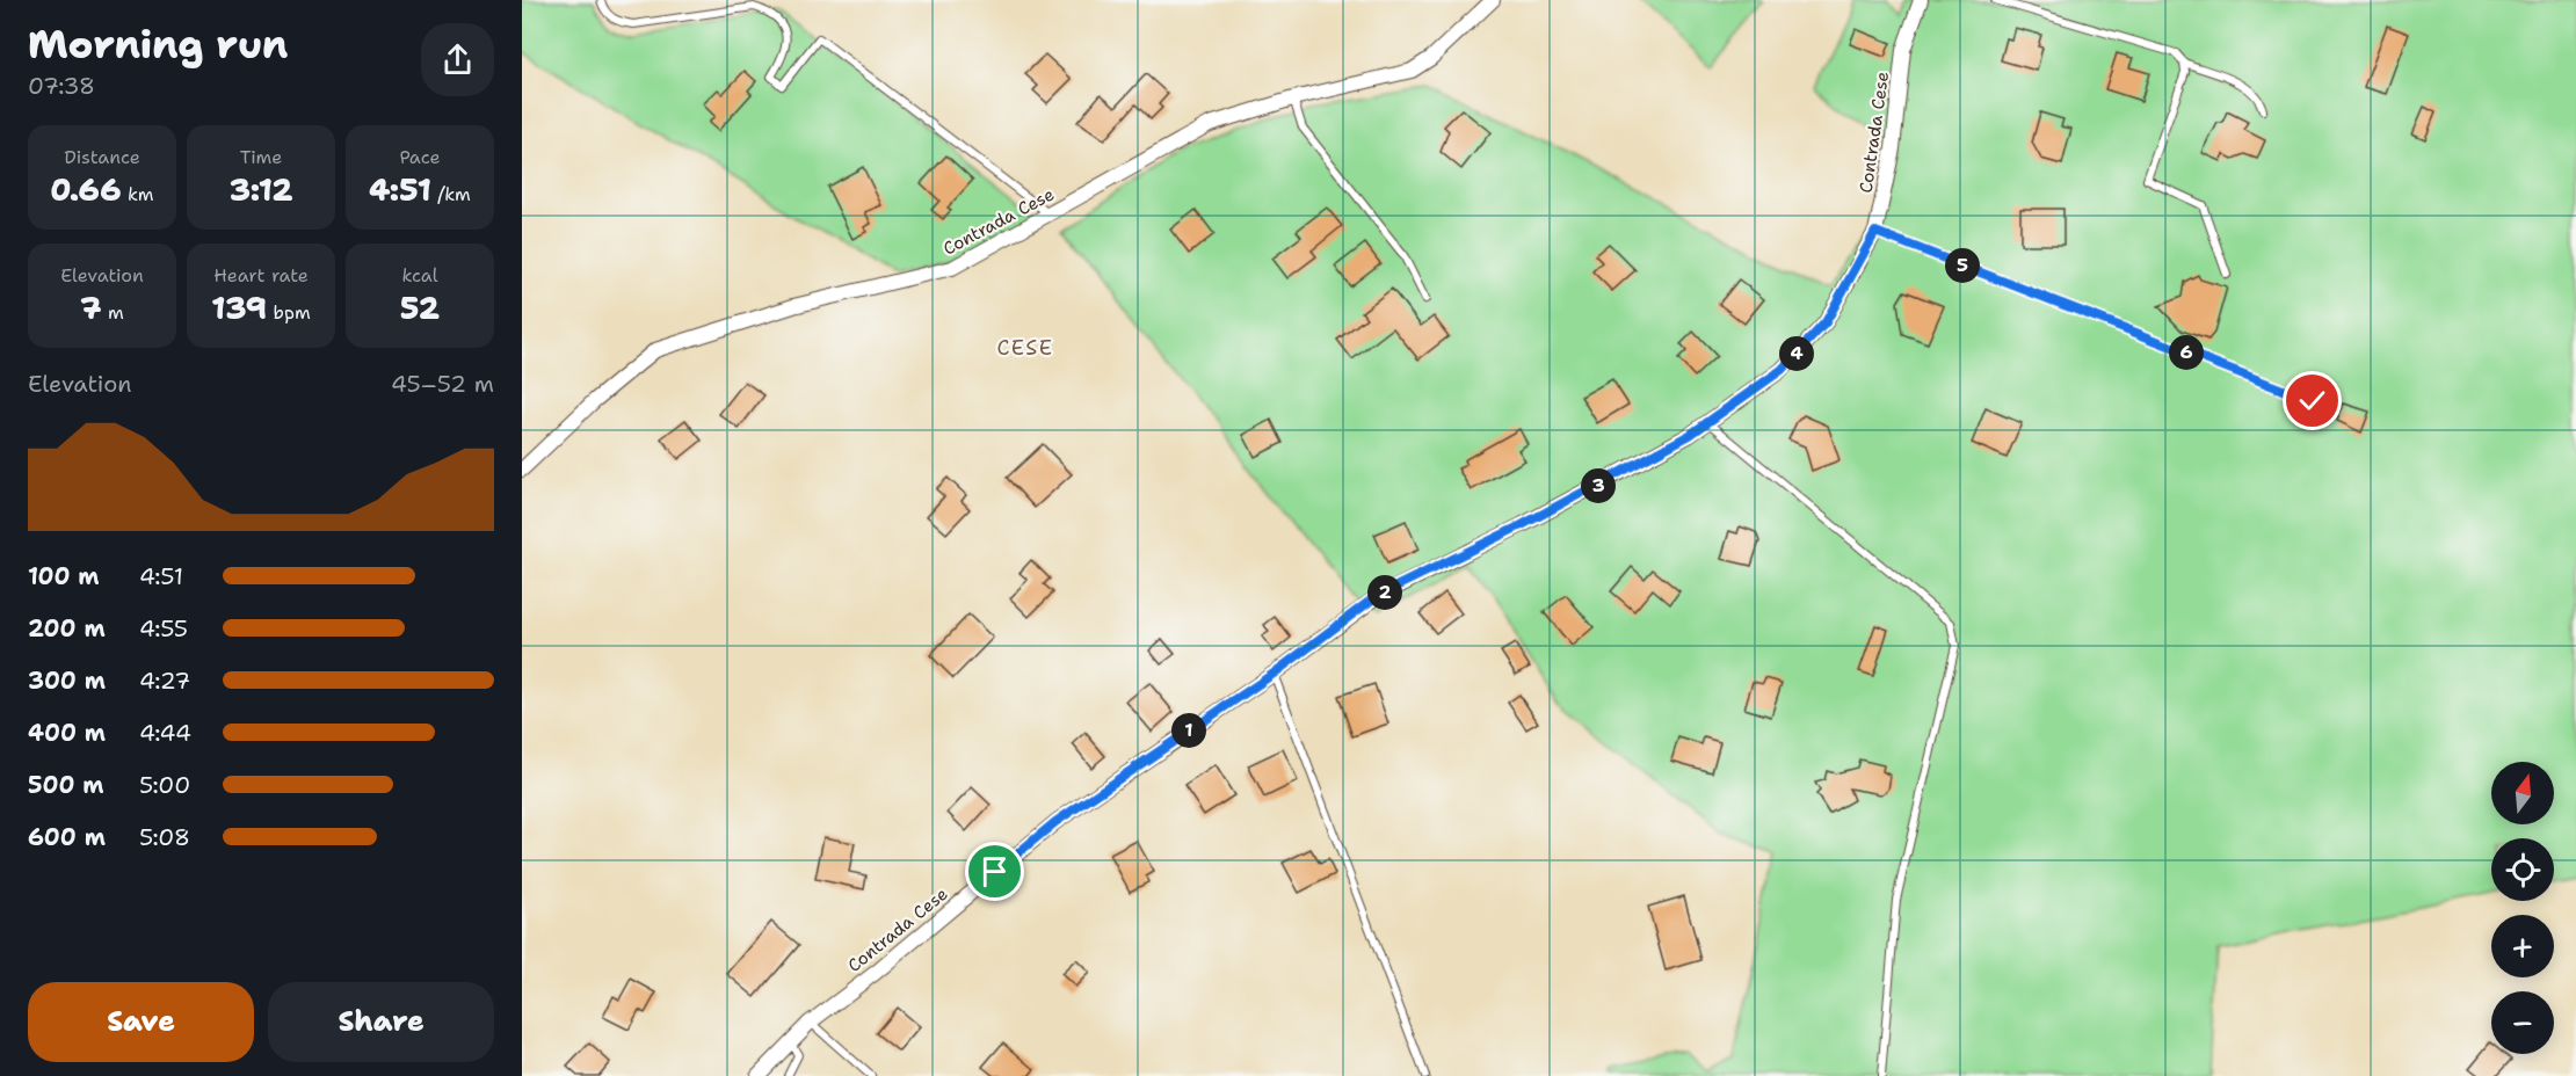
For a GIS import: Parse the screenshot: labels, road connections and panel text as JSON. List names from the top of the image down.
{
  "streets": {
    "street": ["Contrada Cese"]
  },
  "districts": ["CESE"],
  "north": "top",
  "page": {
    "heading": ["Morning run", "07:38"],
    "stats": [
      ["Distance", "0.66 km"],
      ["Time", "3:12"],
      ["Pace", "4:51 /km"],
      ["Elevation", "7 m"],
      ["Heart rate", "139 bpm"],
      ["kcal", "52"]
    ],
    "pins": [
      "5",
      "6",
      "4",
      "3",
      "2",
      "1"
    ],
    "chart": ["Elevation", "45–52 m"],
    "list": [
      {
        "name": "100 m",
        "note": "4:51"
      },
      {
        "name": "200 m",
        "note": "4:55"
      },
      {
        "name": "300 m",
        "note": "4:27"
      },
      {
        "name": "400 m",
        "note": "4:44"
      },
      {
        "name": "500 m",
        "note": "5:00"
      },
      {
        "name": "600 m",
        "note": "5:08"
      }
    ],
    "map_buttons": ["+", "−"],
    "buttons": ["Save", "Share"]
  }
}
